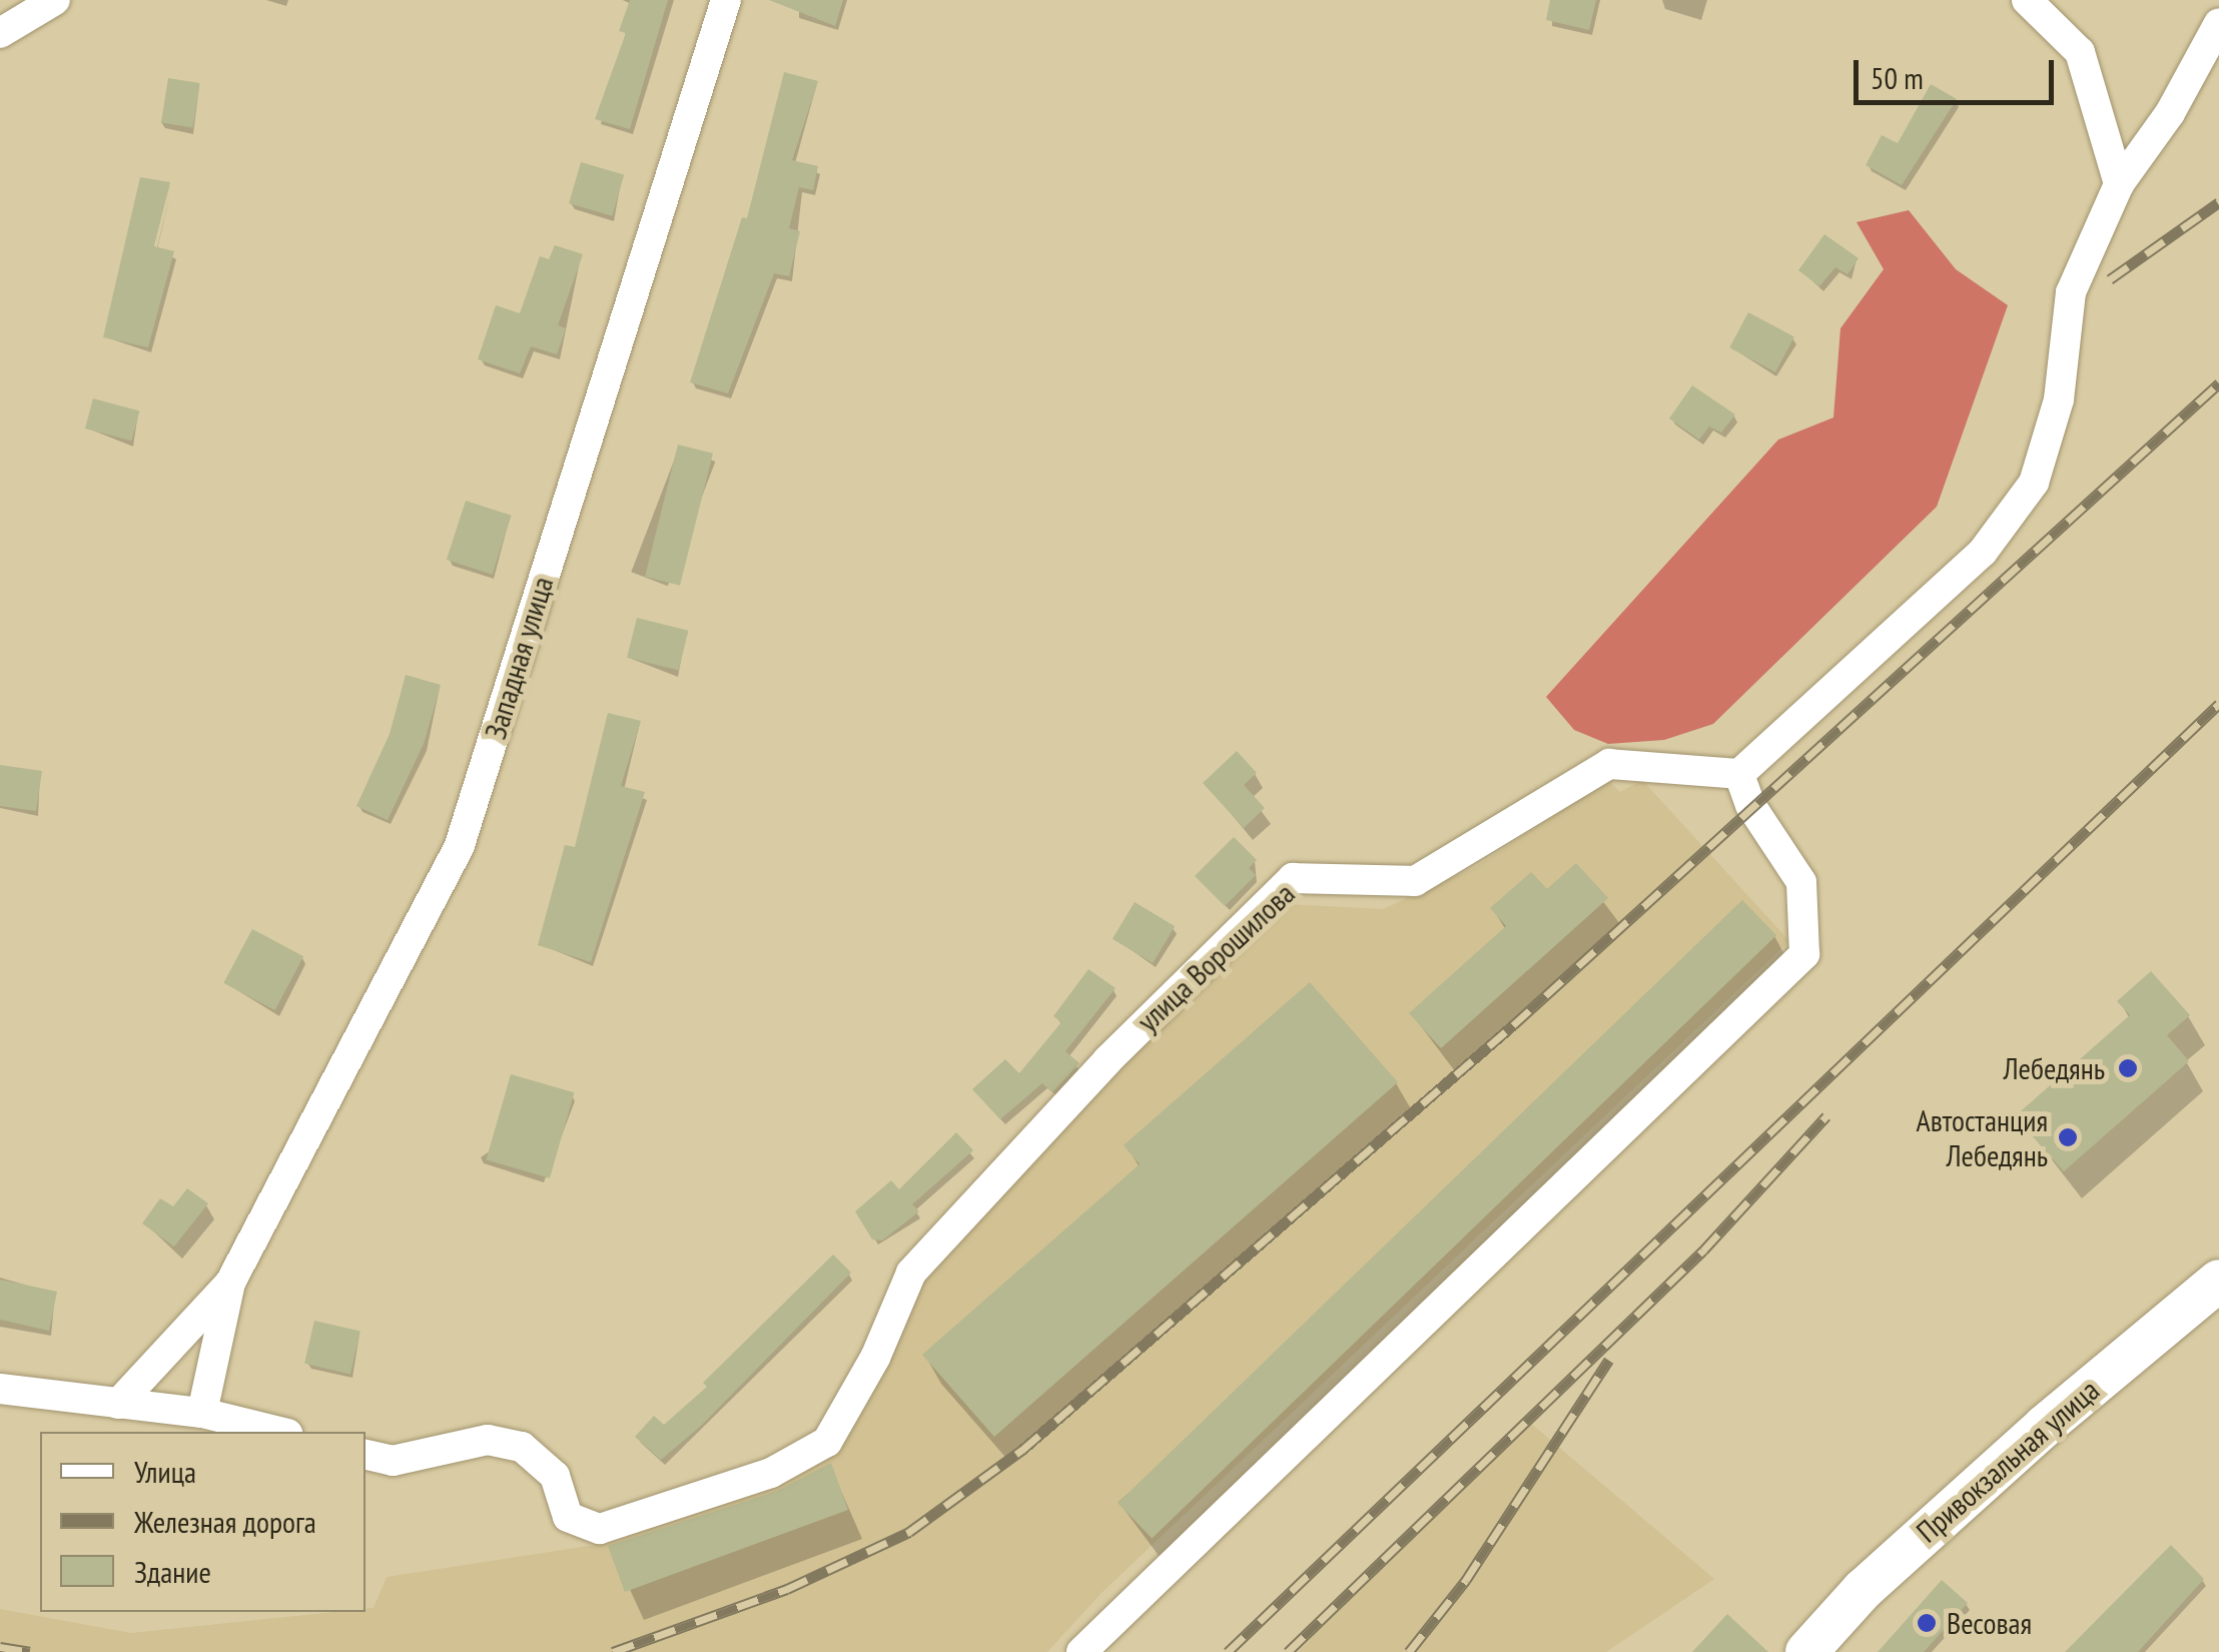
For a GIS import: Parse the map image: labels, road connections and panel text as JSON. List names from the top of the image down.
{
  "streets": {
    "main road": ["Привокзальная улица"],
    "street": ["Западная улица", "улица Ворошилова"]
  },
  "places": ["Лебедянь", "Автостанция Лебедянь", "Весовая"],
  "legend": ["Улица", "Железная дорога", "Здание"],
  "scale_bar": "50 m"
}
